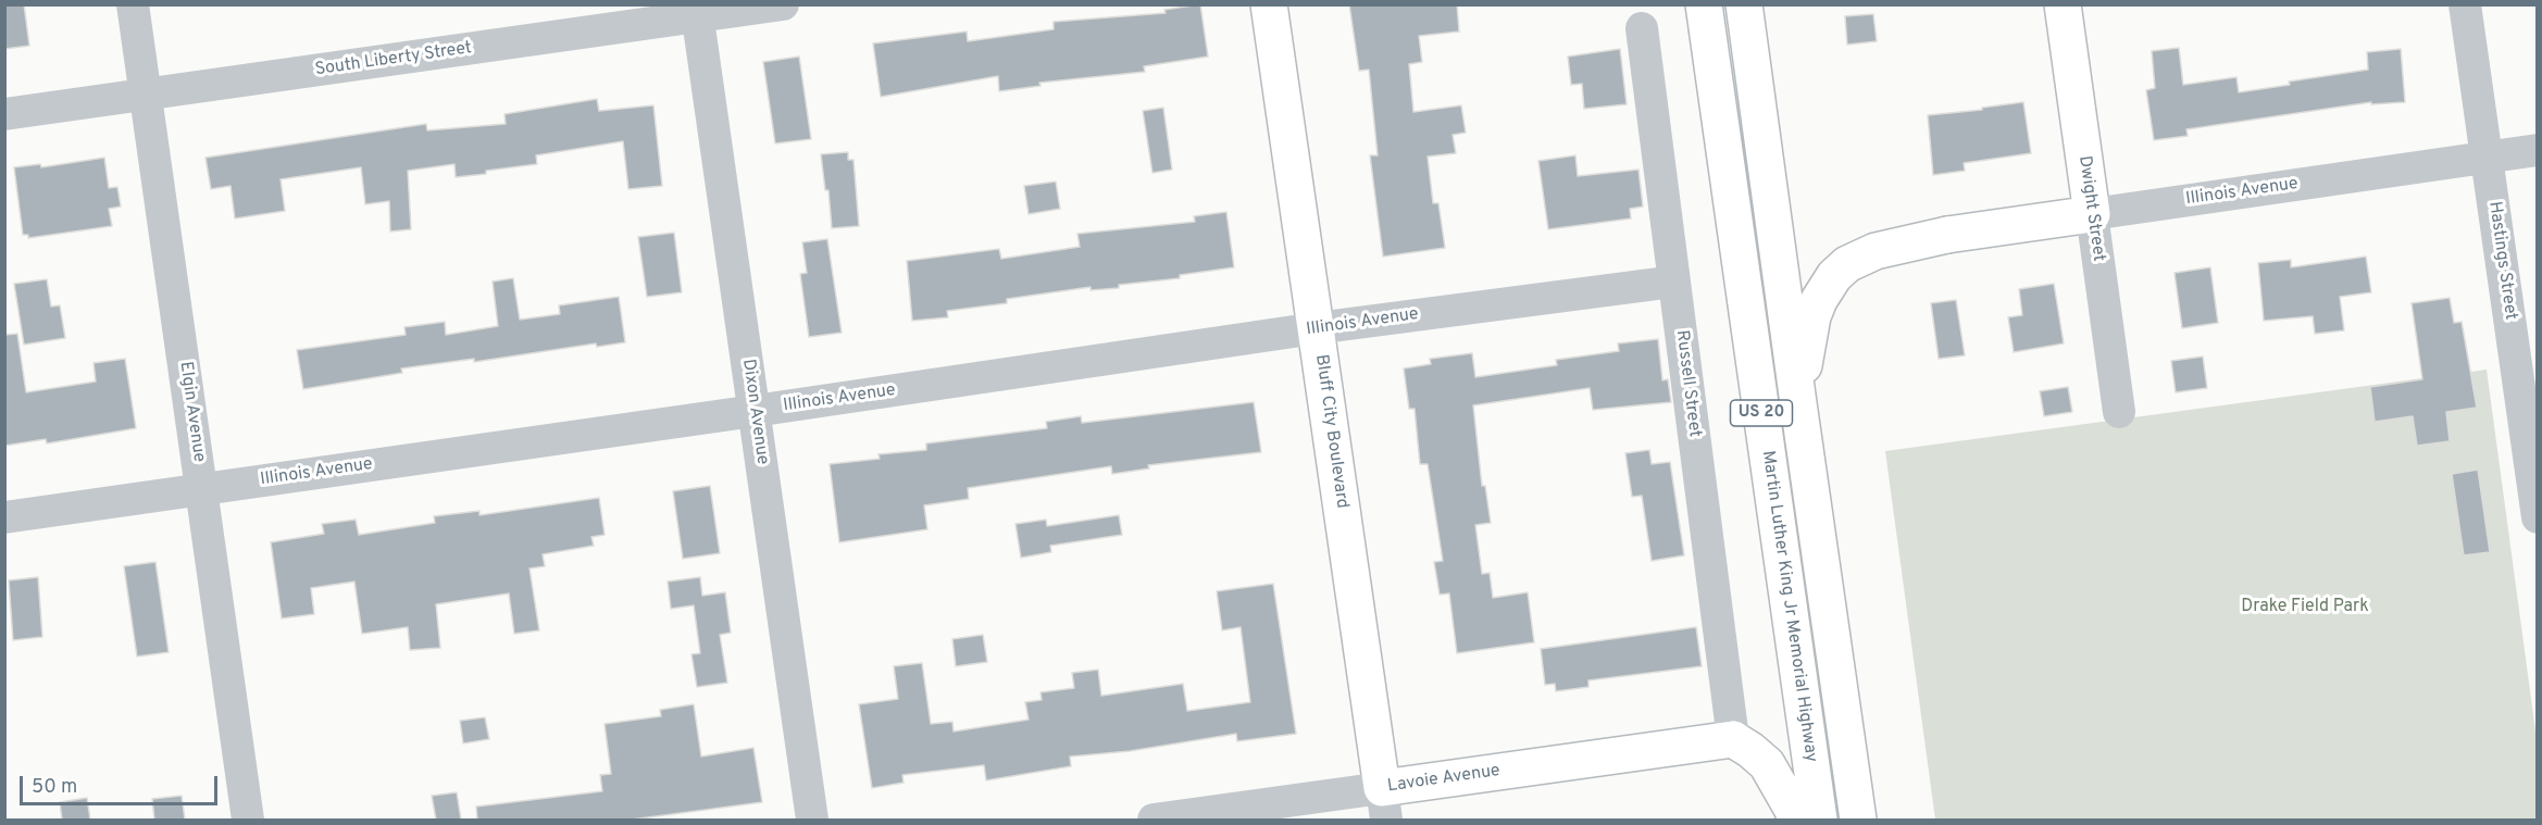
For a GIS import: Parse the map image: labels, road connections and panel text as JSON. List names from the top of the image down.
{
  "streets": {
    "main road": [
      "Illinois Avenue",
      "Dwight Street",
      "US 20",
      "Bluff City Boulevard",
      "Martin Luther King Jr Memorial Highway",
      "Lavoie Avenue"
    ],
    "street": [
      "South Liberty Street",
      "Hastings Street",
      "Russell Street",
      "Elgin Avenue",
      "Dixon Avenue"
    ]
  },
  "crossings": [
    ["South Liberty Street", "Elgin Avenue"],
    ["South Liberty Street", "Dixon Avenue"],
    ["Illinois Avenue", "Dwight Street"],
    ["Illinois Avenue", "Hastings Street"],
    ["Illinois Avenue", "Russell Street"],
    ["Illinois Avenue", "Elgin Avenue"],
    ["Illinois Avenue", "Dixon Avenue"],
    ["Illinois Avenue", "US 20"],
    ["Illinois Avenue", "Bluff City Boulevard"],
    ["Russell Street", "Lavoie Avenue"],
    ["Bluff City Boulevard", "Lavoie Avenue"]
  ],
  "parks": ["Drake Field Park"],
  "scale_bar": "50 m"
}
